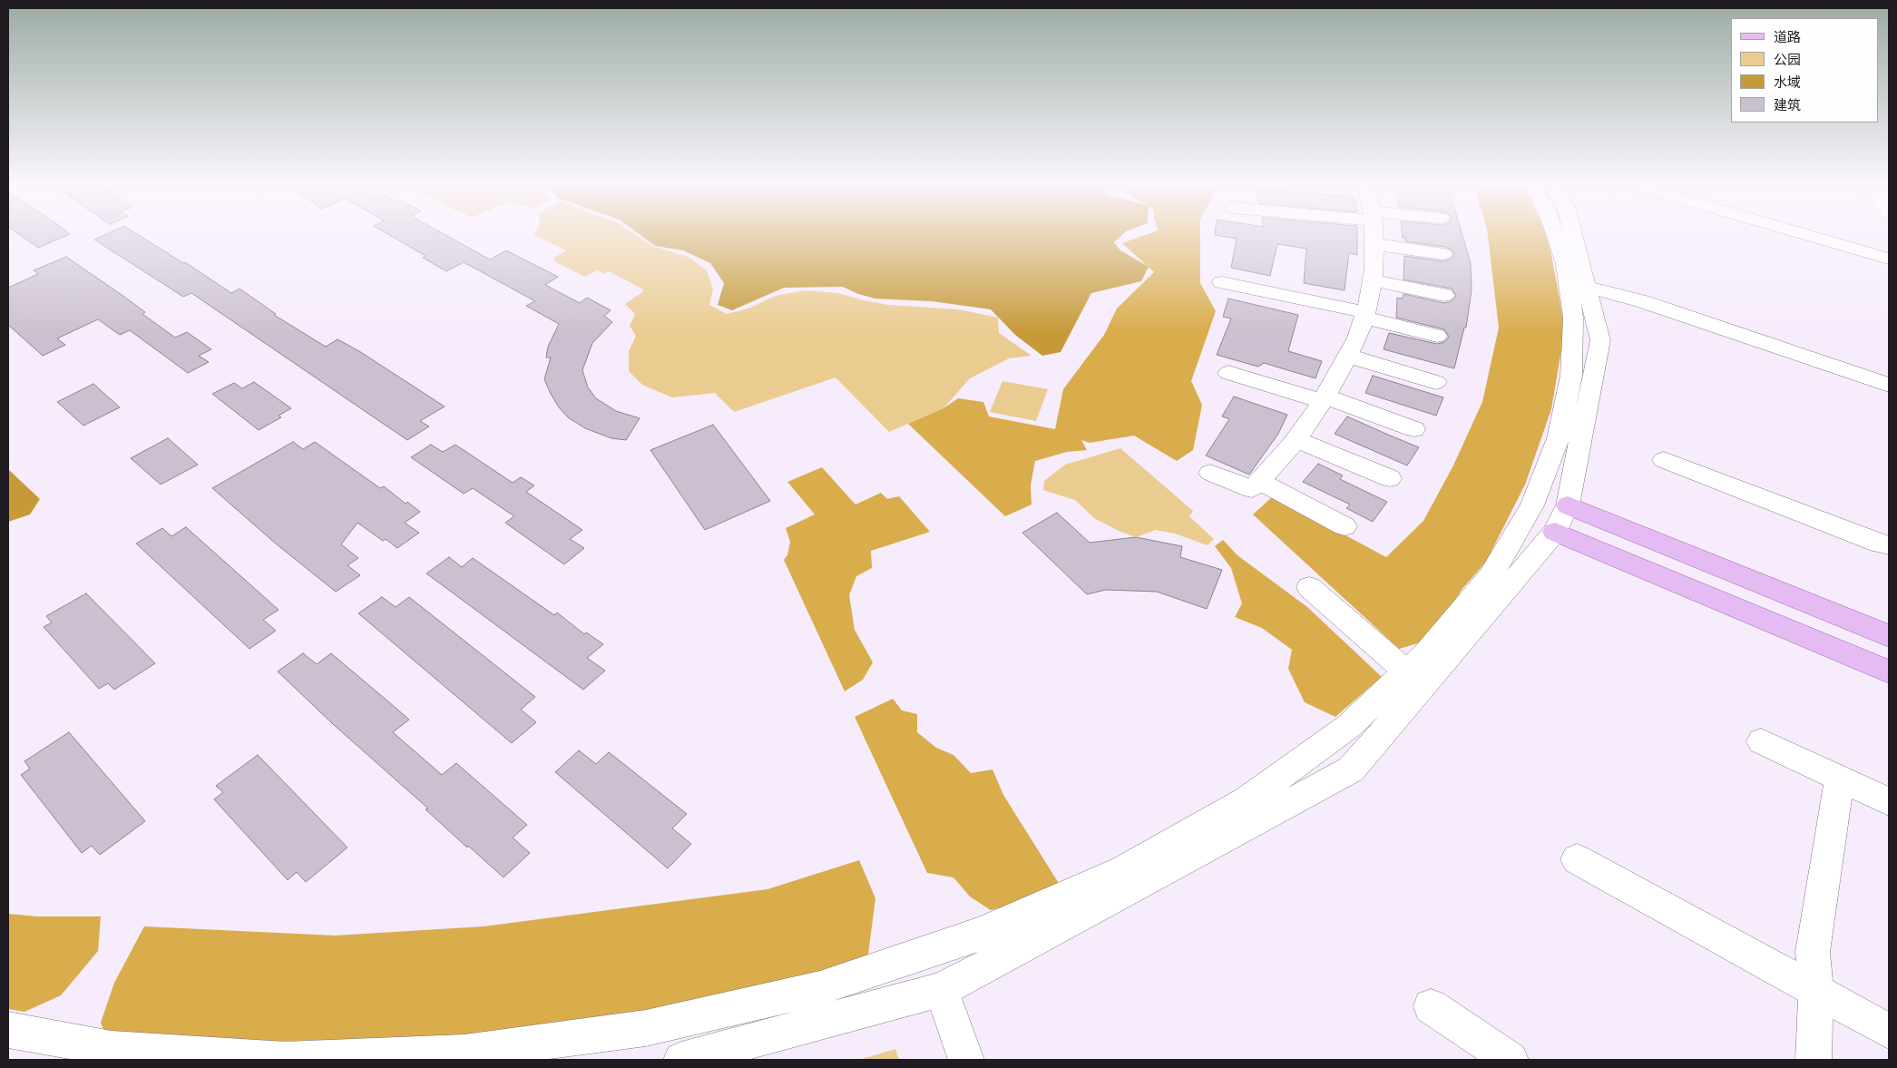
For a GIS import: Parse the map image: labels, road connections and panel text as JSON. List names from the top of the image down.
{
  "legend": [
    "道路",
    "公园",
    "水域",
    "建筑"
  ]
}
